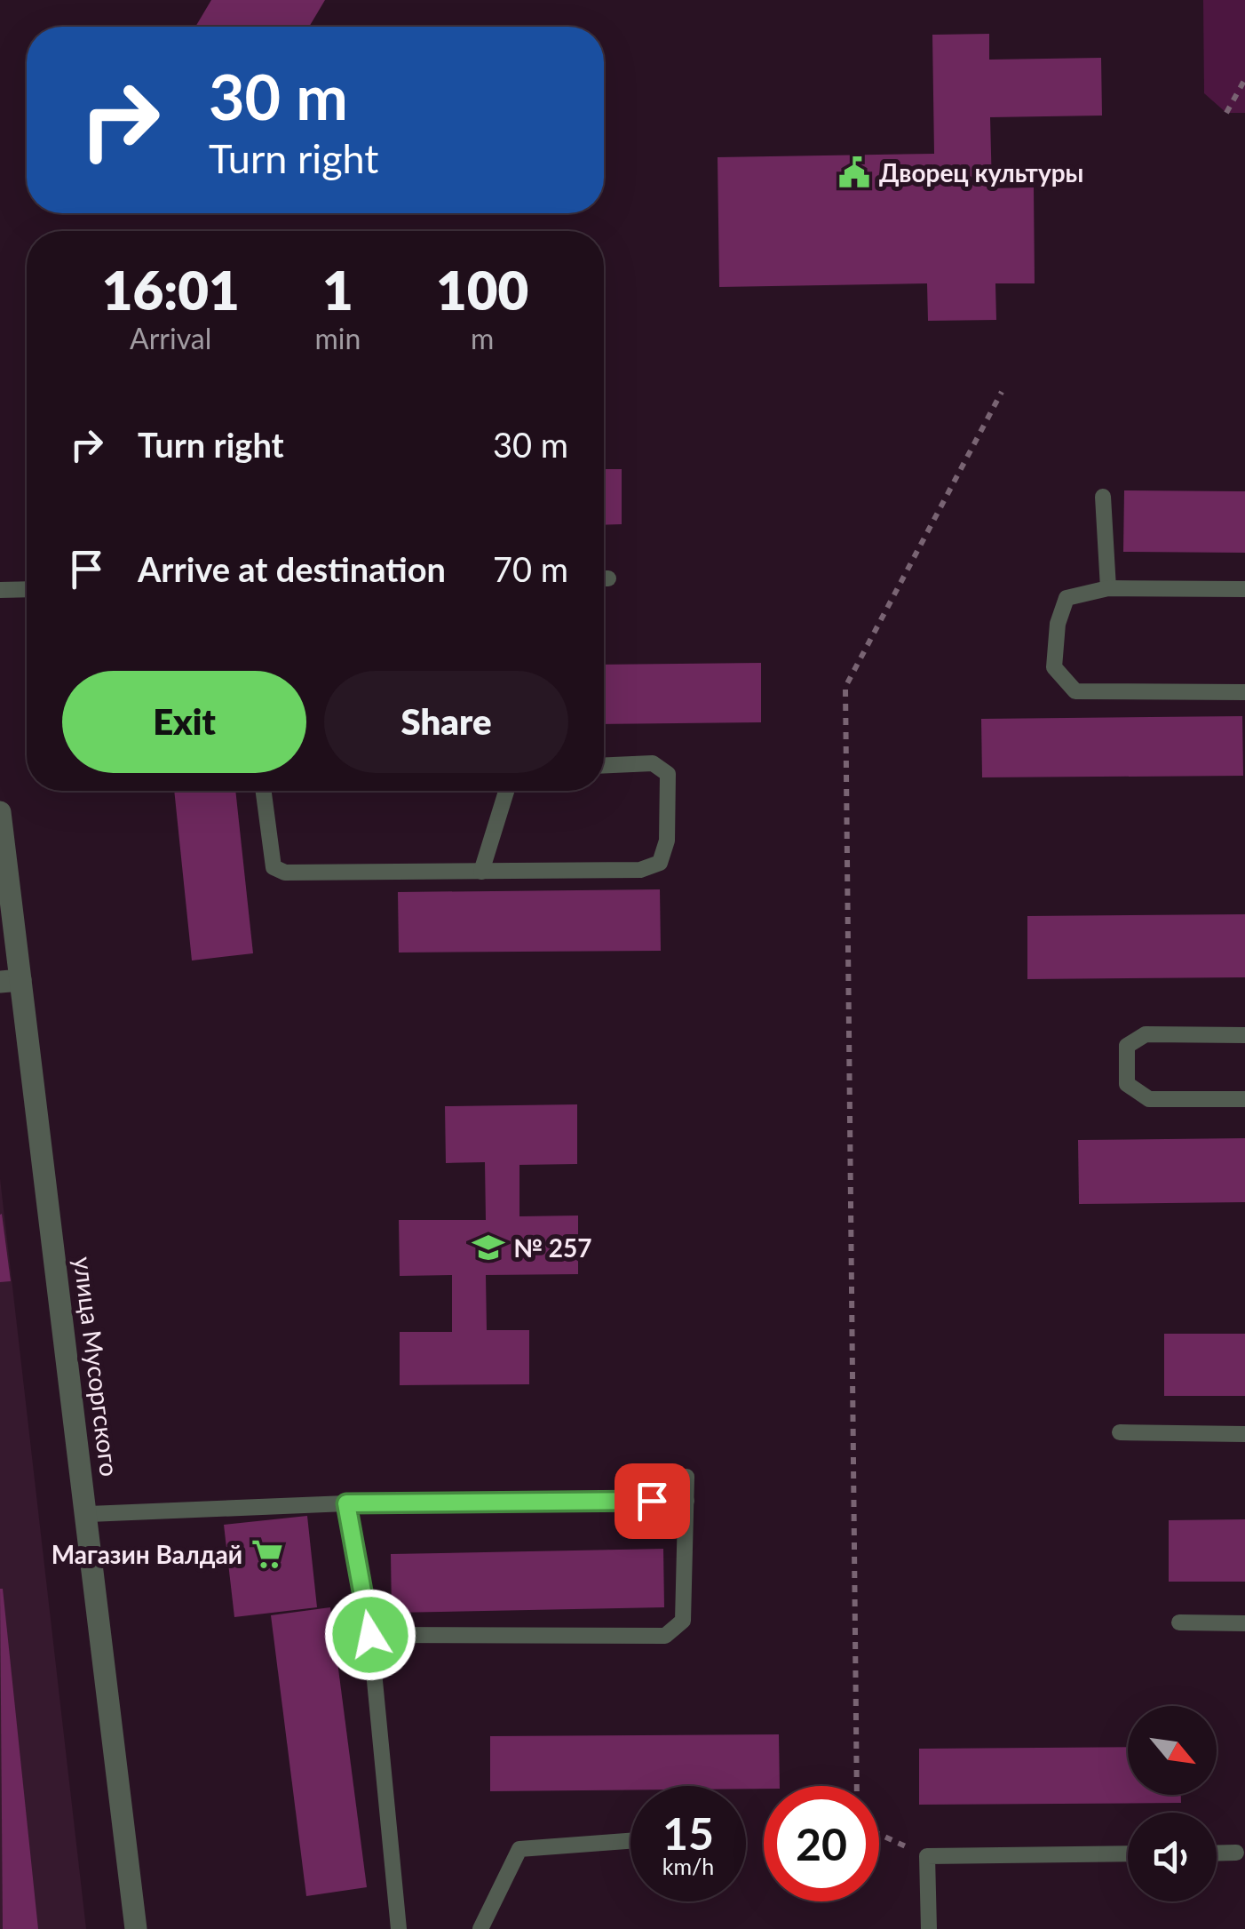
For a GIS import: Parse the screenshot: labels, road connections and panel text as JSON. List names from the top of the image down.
{
  "streets": {
    "street": ["улица Мусоргского"]
  },
  "places": {
    "public building": ["Дворец культуры"],
    "school or university": ["№ 257"],
    "supermarket": ["Магазин Валдай"]
  },
  "north": "bottom right",
  "page": {
    "turn": ["30 m", "Turn right"],
    "eta": [
      "16:01",
      "Arrival",
      "1",
      "min",
      "100",
      "m"
    ],
    "list": [
      {
        "name": "Turn right",
        "value": "30 m"
      },
      {
        "name": "Arrive at destination",
        "value": "70 m"
      }
    ],
    "buttons": ["Exit", "Share"],
    "speed": "15 km/h",
    "limit": "20"
  }
}
